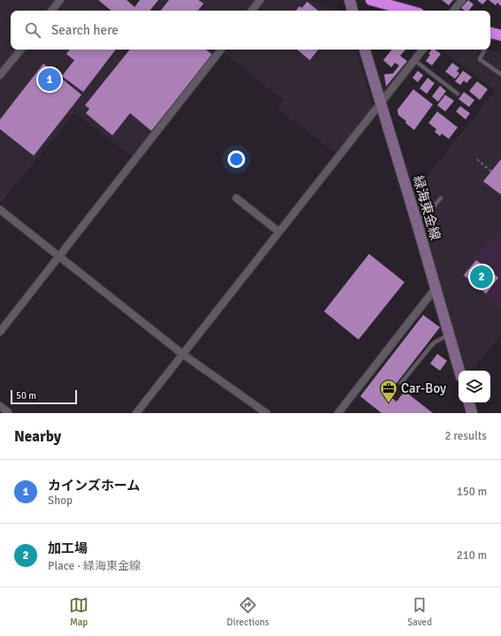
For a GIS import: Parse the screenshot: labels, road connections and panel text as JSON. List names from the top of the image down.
{
  "streets": {
    "main road": ["緑海東金線"]
  },
  "places": {
    "office": ["Car-Boy"]
  },
  "scale_bar": "50 m",
  "page": {
    "search": "Search here",
    "pins": ["1", "2"],
    "scale": "50 m",
    "heading": ["Nearby", "2 results"],
    "list": [
      {
        "mark": "1",
        "name": "カインズホーム",
        "note": "Shop",
        "value": "150 m"
      },
      {
        "mark": "2",
        "name": "加工場",
        "note": "Place · 緑海東金線",
        "value": "210 m"
      }
    ],
    "nav": ["Map", "Directions", "Saved"]
  }
}
